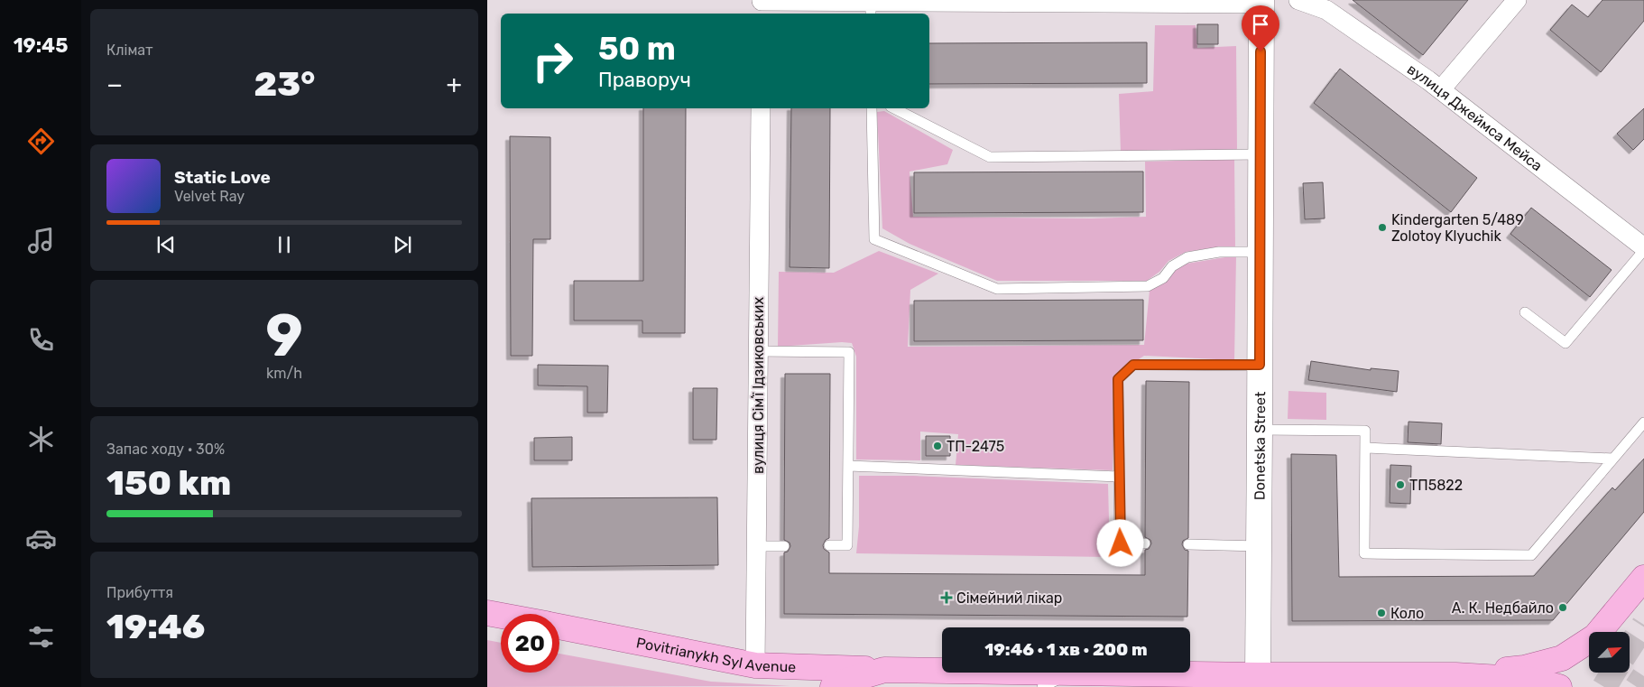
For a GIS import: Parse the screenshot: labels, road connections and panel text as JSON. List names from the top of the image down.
{
  "streets": {
    "main road": ["Povitrianykh Syl Avenue"],
    "street": ["вулиця Джеймса Мейса", "вулиця Сімʼї Ідзиковських", "Donetska Street"]
  },
  "crossings": [
    ["вулиця Сімʼї Ідзиковських", "Povitrianykh Syl Avenue"],
    ["Donetska Street", "Povitrianykh Syl Avenue"]
  ],
  "places": {
    "other": [
      "Kindergarten 5/489 Zolotoy Klyuchik",
      "ТП-2475",
      "ТП5822",
      "А. К. Недбайло",
      "Коло"
    ],
    "health": ["Сімейний лікар"]
  },
  "north": "top right",
  "page": {
    "tabs": "19:45",
    "tile": [
      "Клімат",
      ["9", "km/h"],
      ["Запас ходу · 30%", "150 km"],
      ["Прибуття", "19:46"]
    ],
    "turn": ["50 m", "Праворуч"],
    "heat": ["−", "23°", "+"],
    "song": ["Static Love", "Velvet Ray"],
    "limit": "20",
    "trip": "19:46 · 1 хв · 200 m"
  }
}
